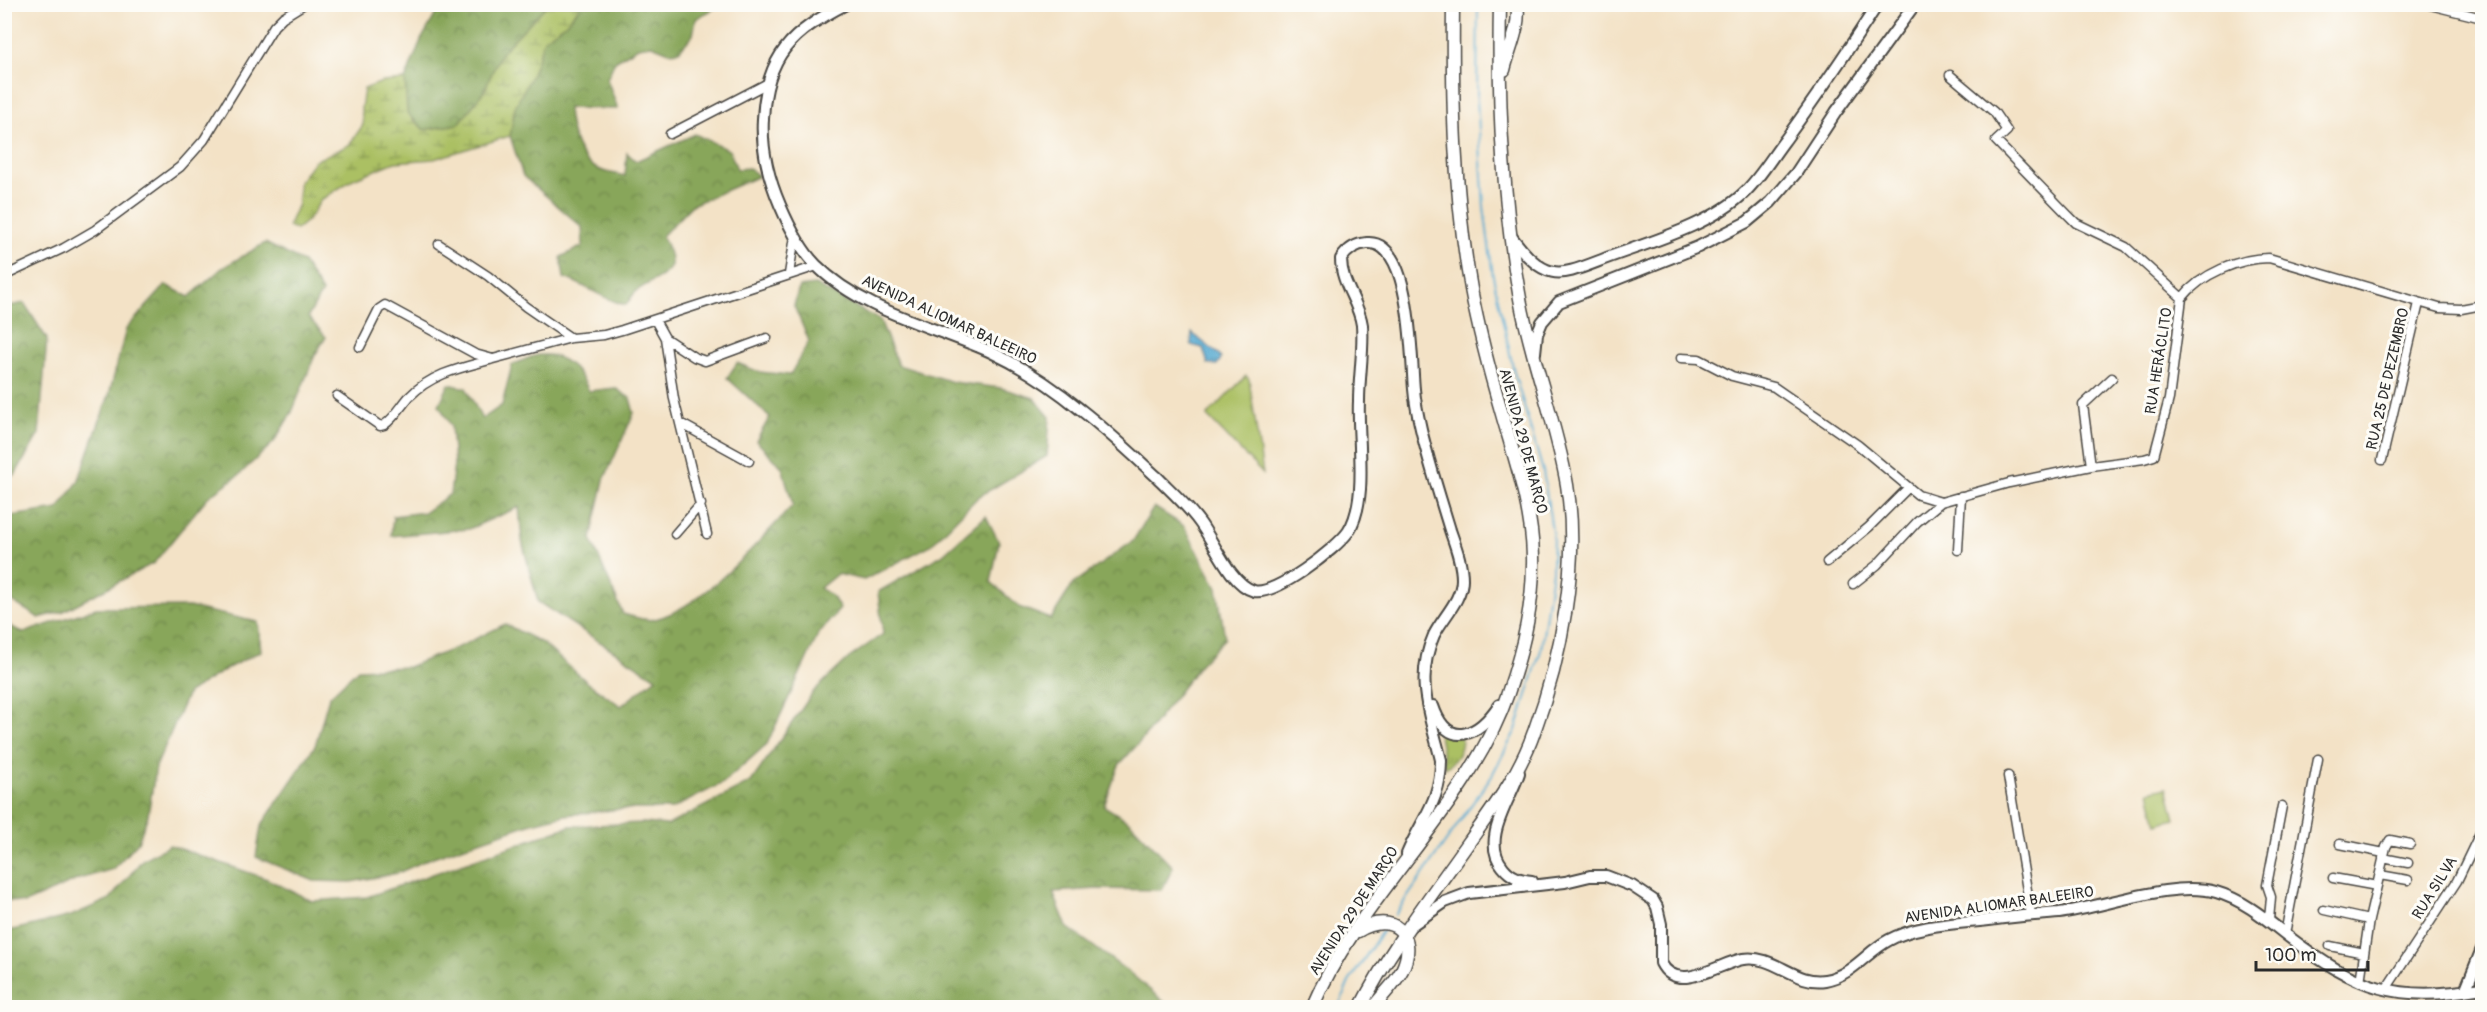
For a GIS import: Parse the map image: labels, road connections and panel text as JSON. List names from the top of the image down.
{
  "streets": {
    "main road": ["AVENIDA ALIOMAR BALEEIRO", "AVENIDA 29 DE MARÇO"],
    "street": ["RUA HERÁCLITO", "RUA 25 DE DEZEMBRO", "RUA SILVA"]
  },
  "crossings": [
    ["AVENIDA ALIOMAR BALEEIRO", "AVENIDA 29 DE MARÇO"],
    ["AVENIDA ALIOMAR BALEEIRO", "RUA SILVA"],
    ["RUA HERÁCLITO", "RUA 25 DE DEZEMBRO"]
  ],
  "scale_bar": "100 m"
}
